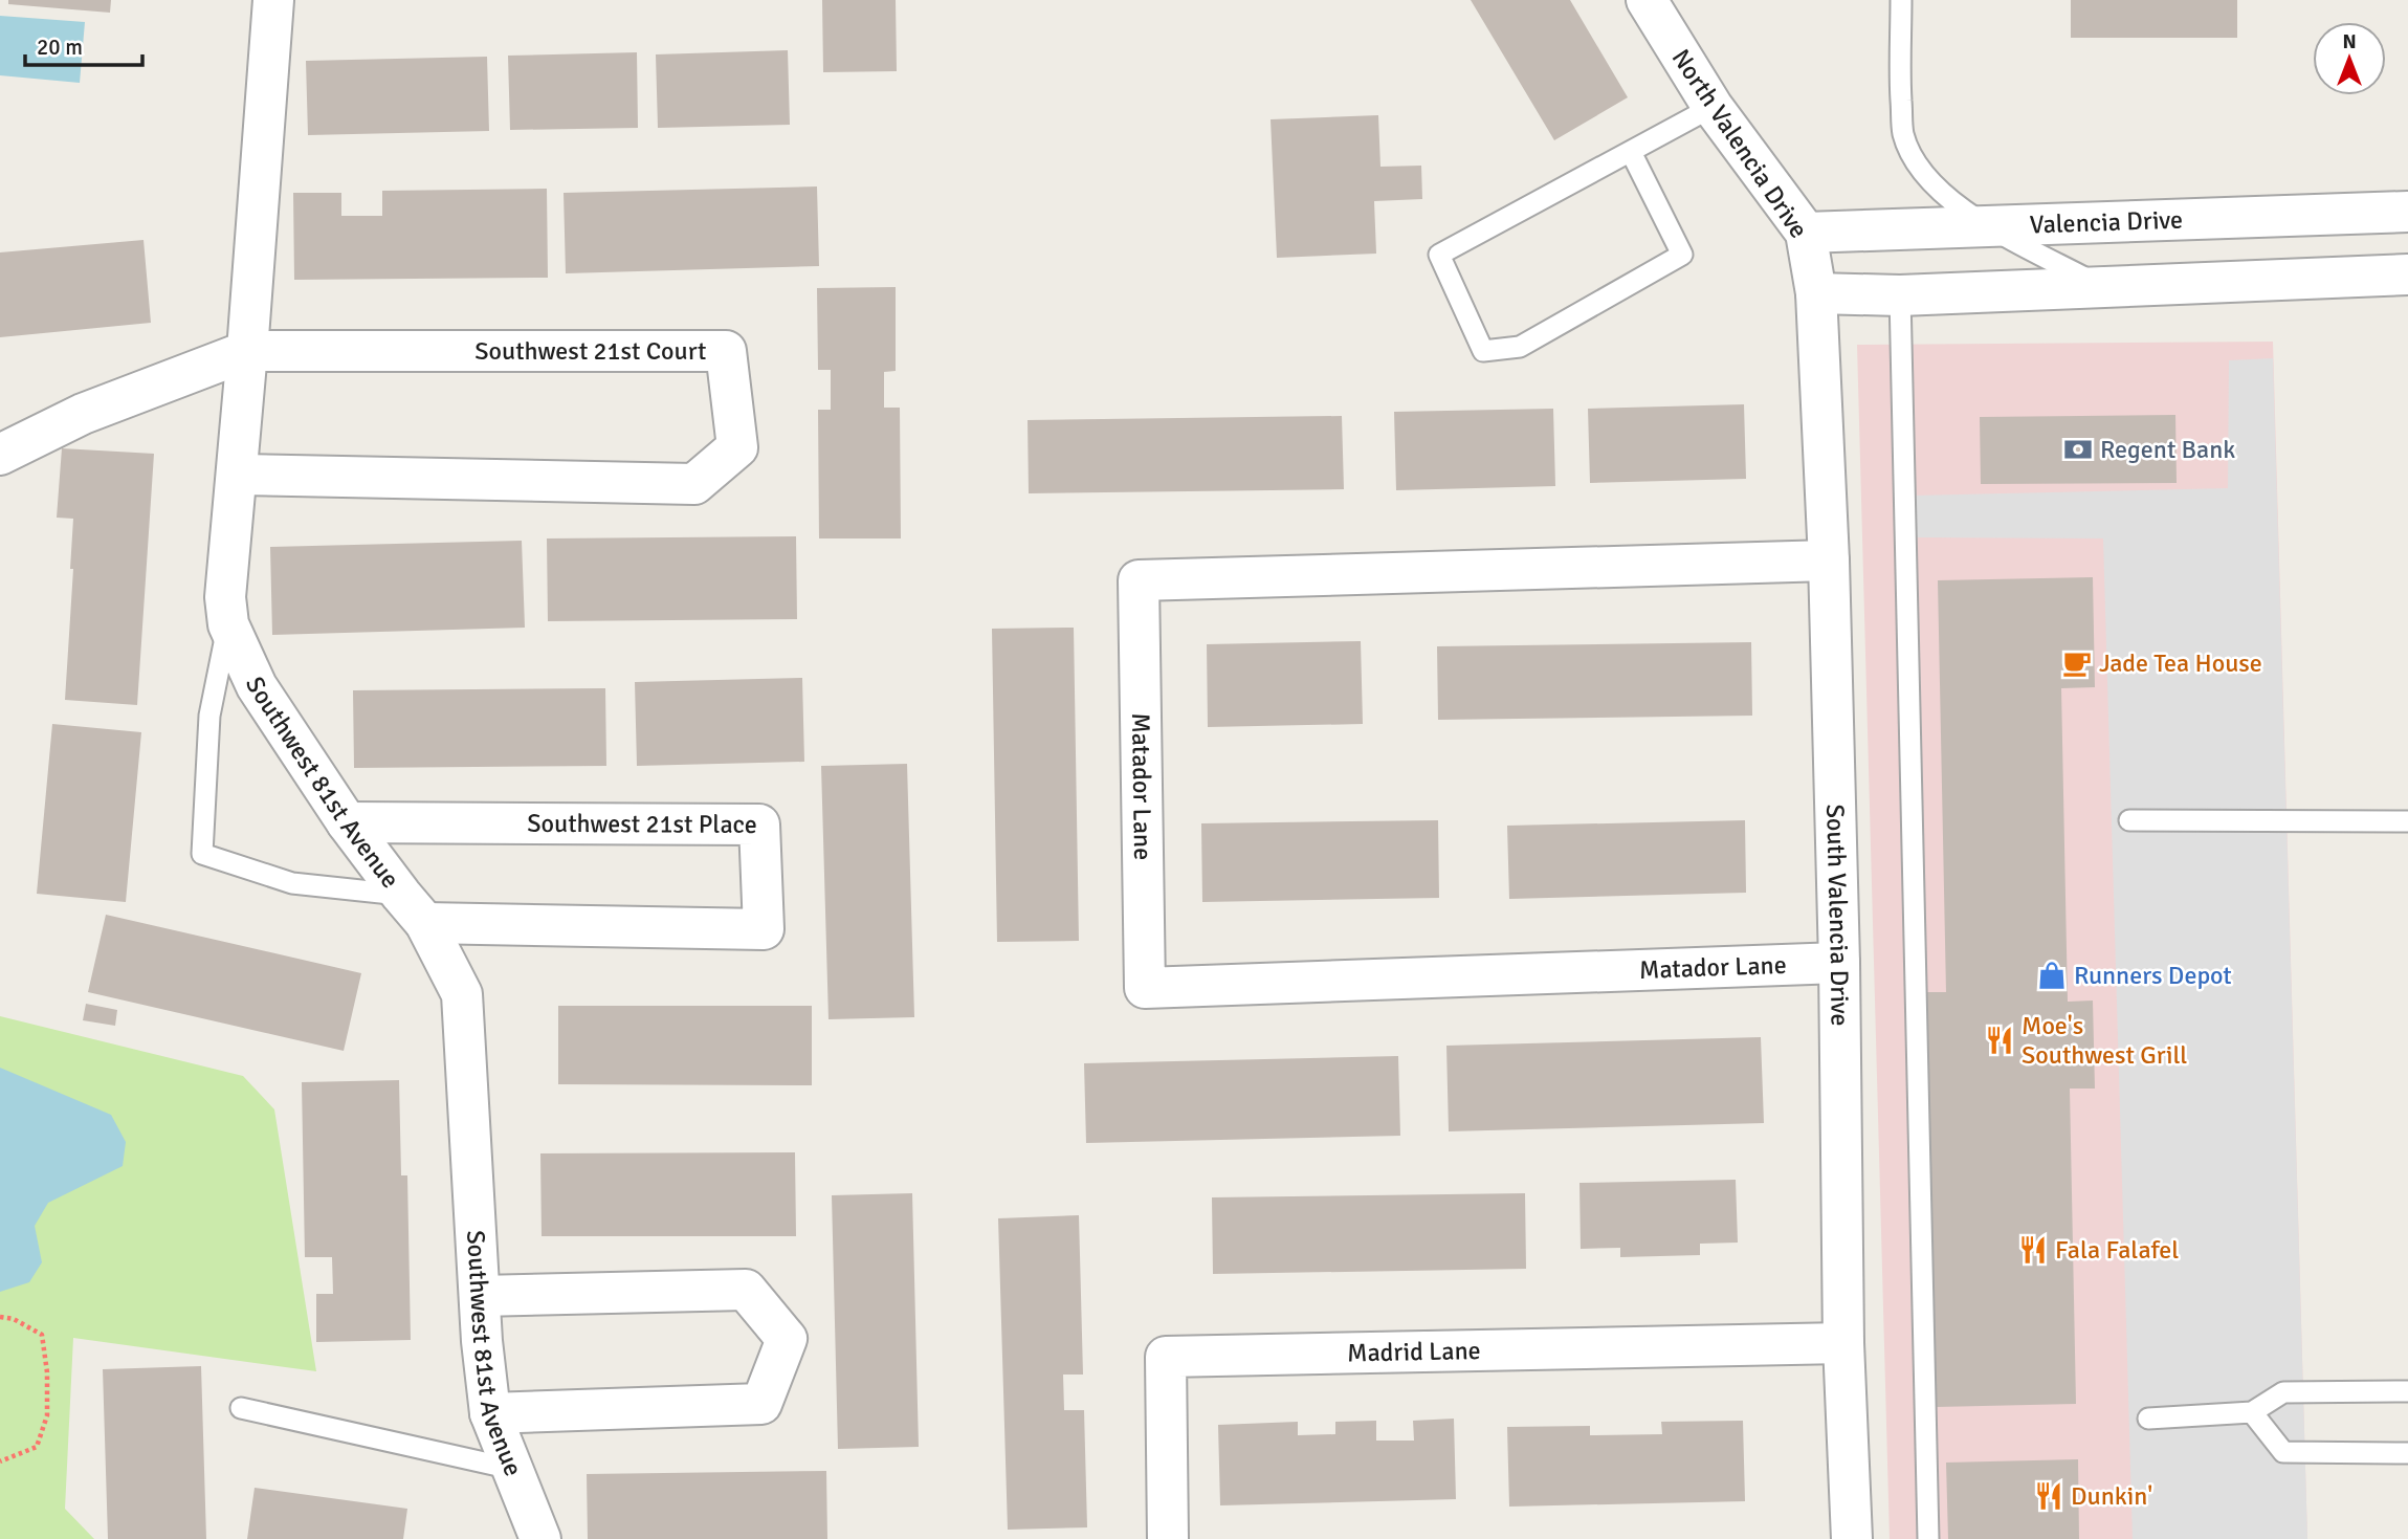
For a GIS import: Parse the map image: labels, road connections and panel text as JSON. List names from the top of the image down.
{
  "streets": {
    "street": [
      "North Valencia Drive",
      "Valencia Drive",
      "Southwest 21st Court",
      "Southwest 81st Avenue",
      "Matador Lane",
      "Southwest 21st Place",
      "South Valencia Drive",
      "Madrid Lane"
    ]
  },
  "crossings": [
    ["North Valencia Drive", "Valencia Drive"],
    ["North Valencia Drive", "South Valencia Drive"],
    ["Southwest 21st Court", "Southwest 81st Avenue"],
    ["Southwest 81st Avenue", "Southwest 21st Place"],
    ["Matador Lane", "South Valencia Drive"],
    ["South Valencia Drive", "Madrid Lane"]
  ],
  "places": {
    "bank": ["Regent Bank"],
    "cafe": ["Jade Tea House"],
    "shop": ["Runners Depot"],
    "restaurant": ["Moe's Southwest Grill", "Fala Falafel", "Dunkin'"]
  },
  "scale_bar": "20 m",
  "north": "top"
}
